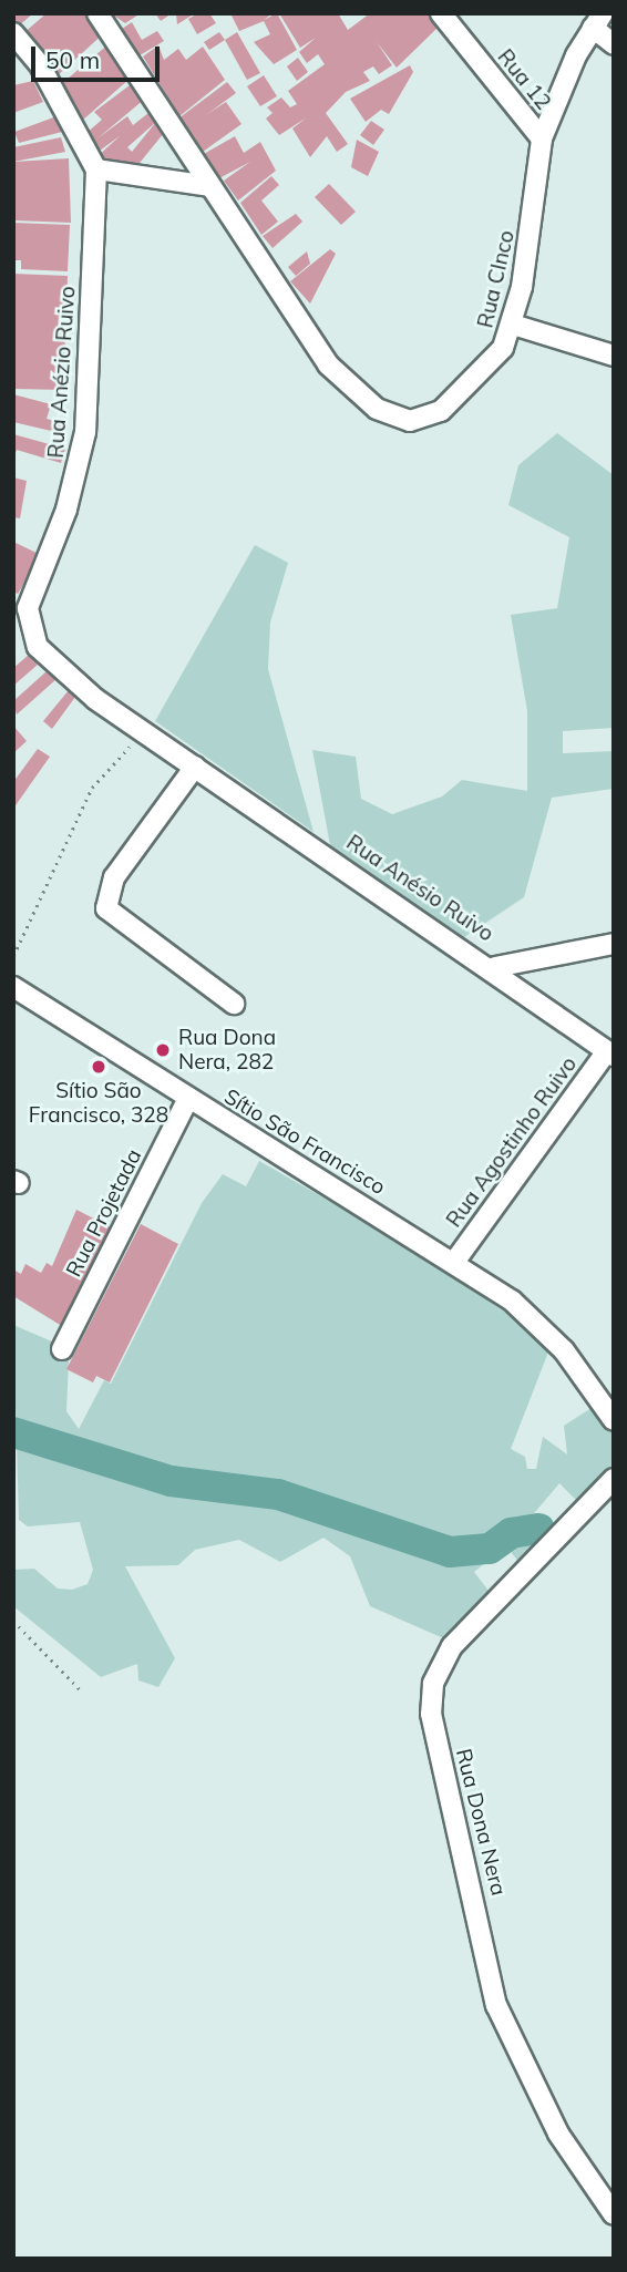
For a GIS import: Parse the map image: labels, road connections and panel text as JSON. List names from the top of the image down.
{
  "streets": {
    "street": [
      "Rua 12",
      "Rua CInco",
      "Rua Anézio Ruivo",
      "Rua Anésio Ruivo",
      "Sítio São Francisco",
      "Rua Agostinho Ruivo",
      "Rua Projetada",
      "Rua Dona Nera"
    ]
  },
  "crossings": [
    ["Rua 12", "Rua CInco"],
    ["Rua Anézio Ruivo", "Rua Anésio Ruivo"],
    ["Rua Anésio Ruivo", "Rua Agostinho Ruivo"],
    ["Sítio São Francisco", "Rua Agostinho Ruivo"],
    ["Sítio São Francisco", "Rua Projetada"]
  ],
  "places": ["Rua Dona Nera, 282", "Sítio São Francisco, 328"],
  "scale_bar": "50 m"
}
